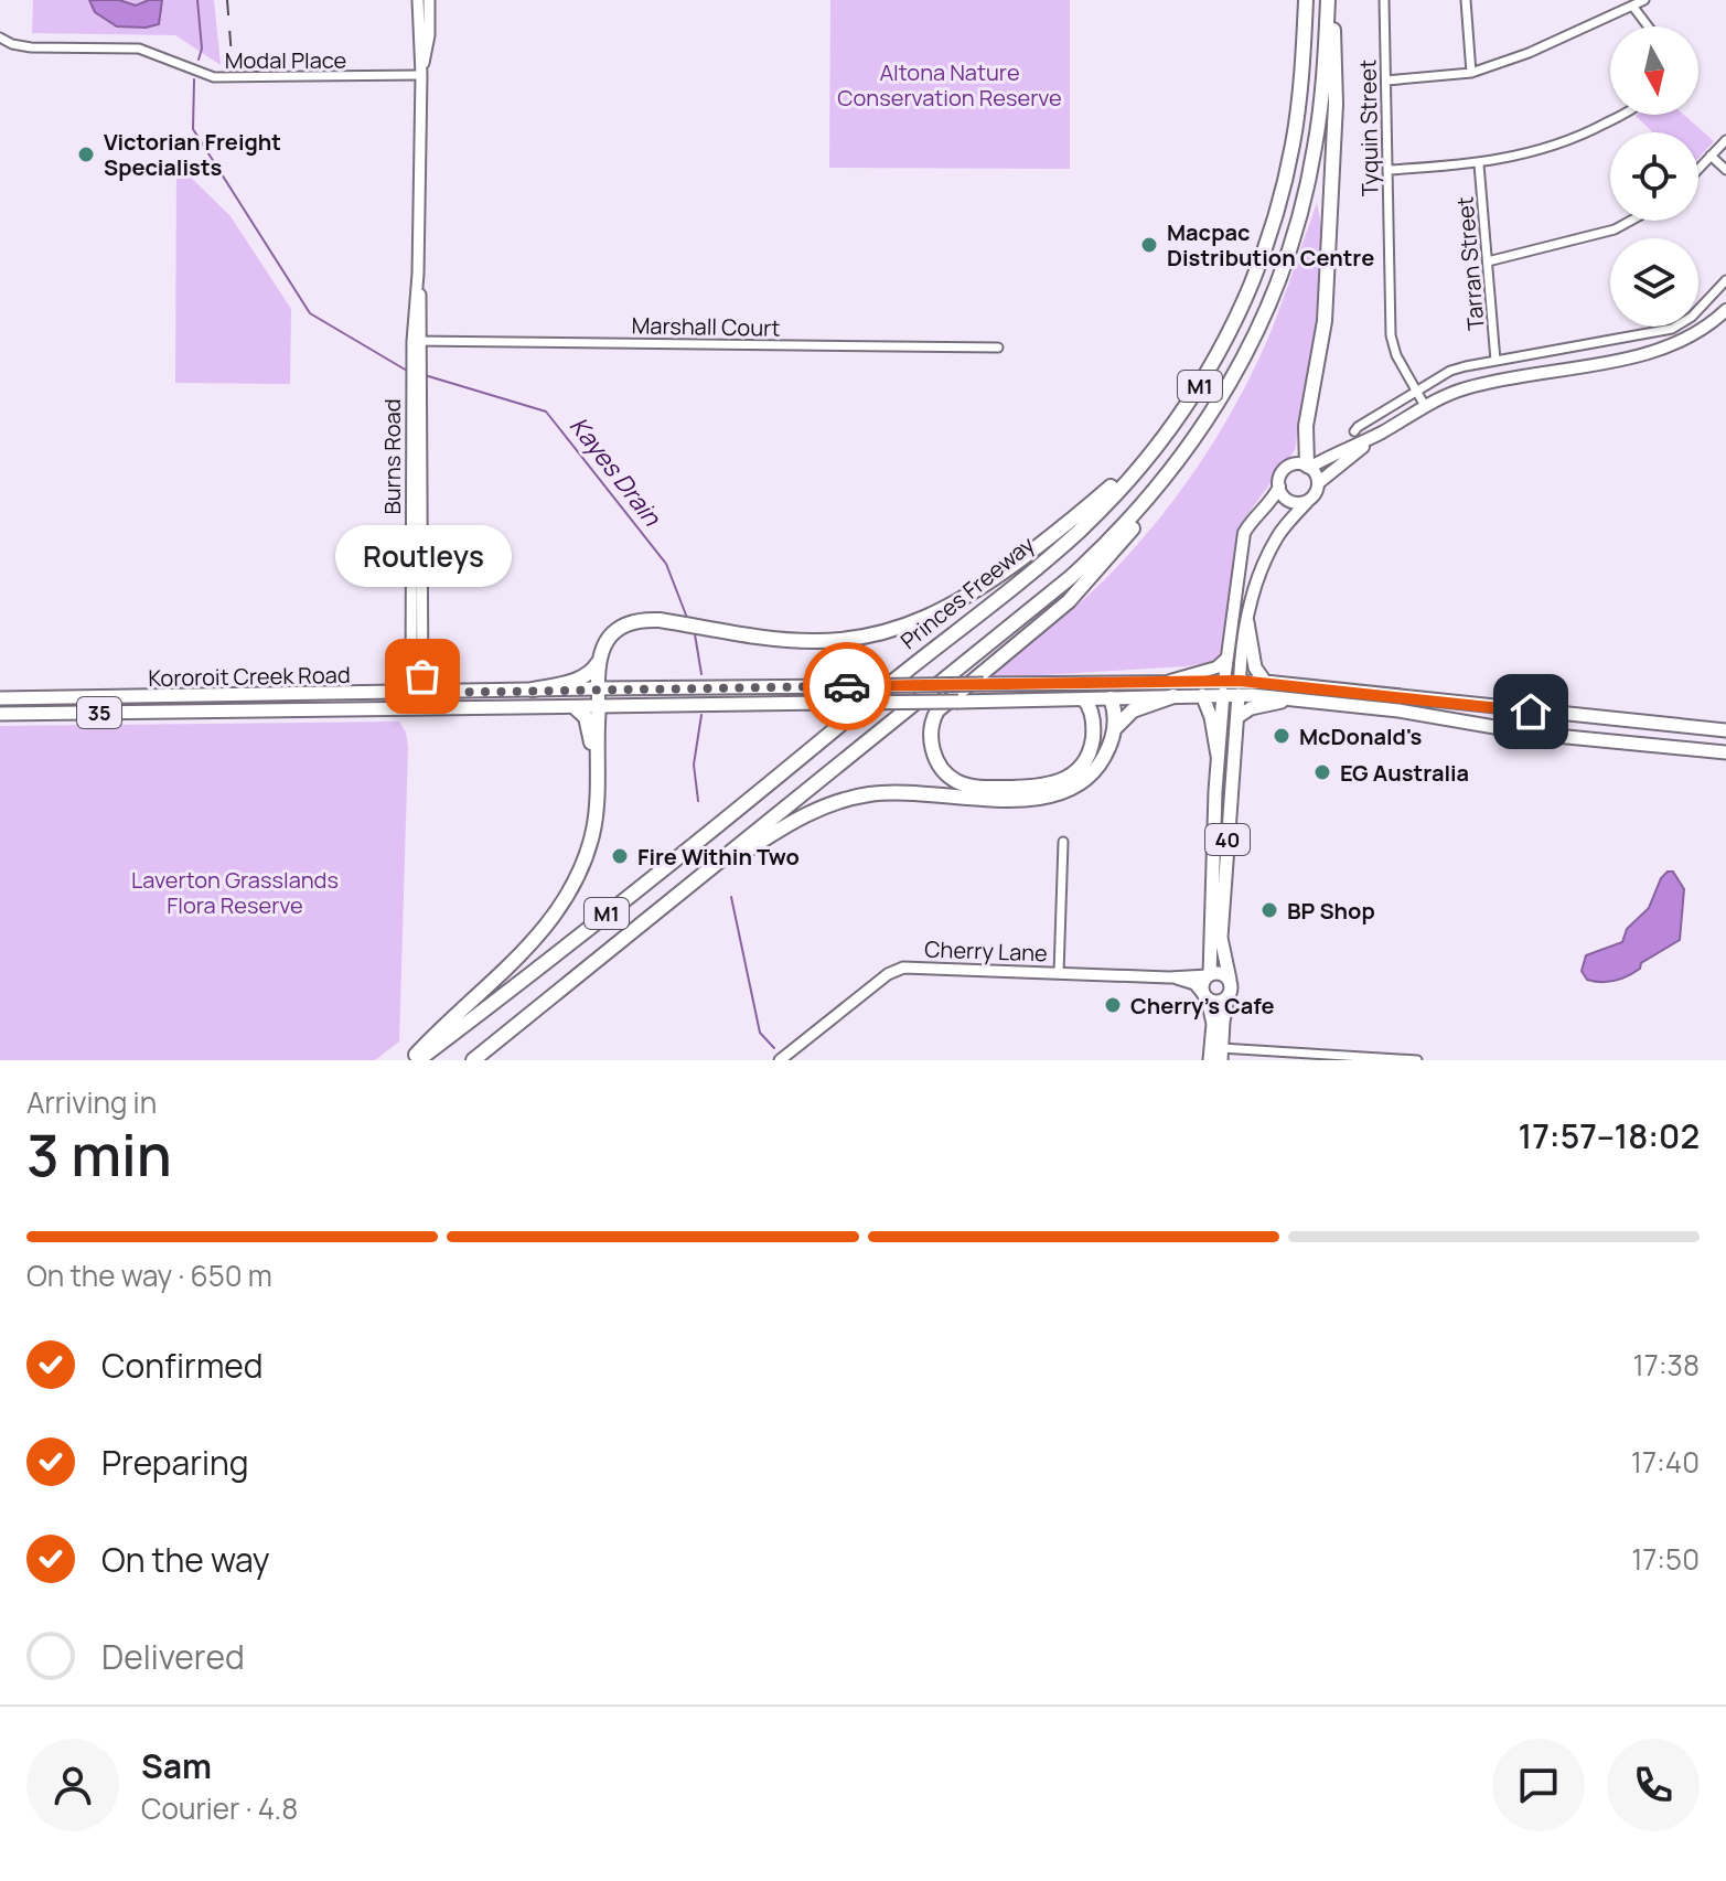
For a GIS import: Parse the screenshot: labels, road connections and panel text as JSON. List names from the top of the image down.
{
  "streets": {
    "highway": ["M1", "Princes Freeway"],
    "main road": ["Kororoit Creek Road", "35", "40"],
    "street": [
      "Modal Place",
      "Tyquin Street",
      "Tarran Street",
      "Marshall Court",
      "Burns Road",
      "Cherry Lane"
    ]
  },
  "crossings": [
    ["Modal Place", "Burns Road"],
    ["Marshall Court", "Burns Road"],
    ["Burns Road", "Kororoit Creek Road"],
    ["Kororoit Creek Road", "40"],
    ["40", "Cherry Lane"]
  ],
  "water": ["Kayes Drain"],
  "parks": ["Altona Nature Conservation Reserve", "Laverton Grasslands Flora Reserve"],
  "places": [
    "Victorian Freight Specialists",
    "Macpac Distribution Centre",
    "Routleys",
    "McDonald's",
    "EG Australia",
    "Fire Within Two",
    "BP Shop",
    "Cherry's Cafe"
  ],
  "north": "bottom",
  "page": {
    "bubble": "Routleys",
    "heading": ["3 min", "Arriving in", "17:57–18:02"],
    "panel": ["Sam", "Courier · 4.8"],
    "bar": "On the way · 650 m",
    "list": [
      ["Confirmed", "17:38"],
      ["Preparing", "17:40"],
      ["On the way", "17:50"],
      "Delivered"
    ]
  }
}
